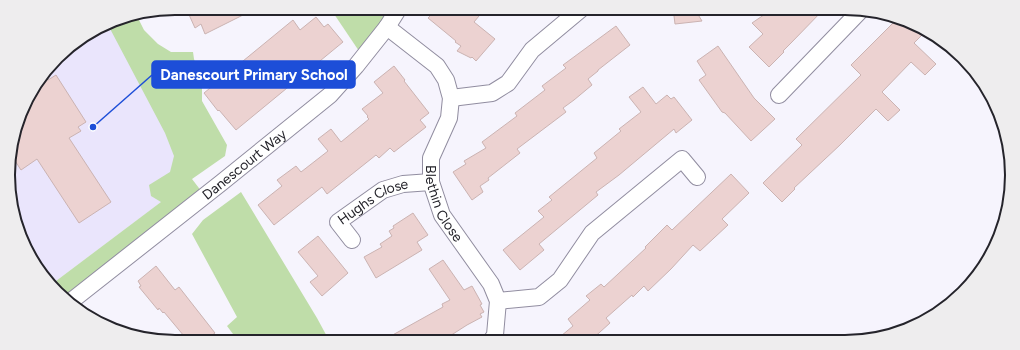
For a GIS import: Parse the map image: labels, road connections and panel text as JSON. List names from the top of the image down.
{
  "streets": {
    "street": ["Danescourt Way", "Blethin Close", "Hughs Close"]
  },
  "crossings": [
    ["Danescourt Way", "Blethin Close"],
    ["Blethin Close", "Hughs Close"]
  ],
  "places": ["Danescourt Primary School"]
}
